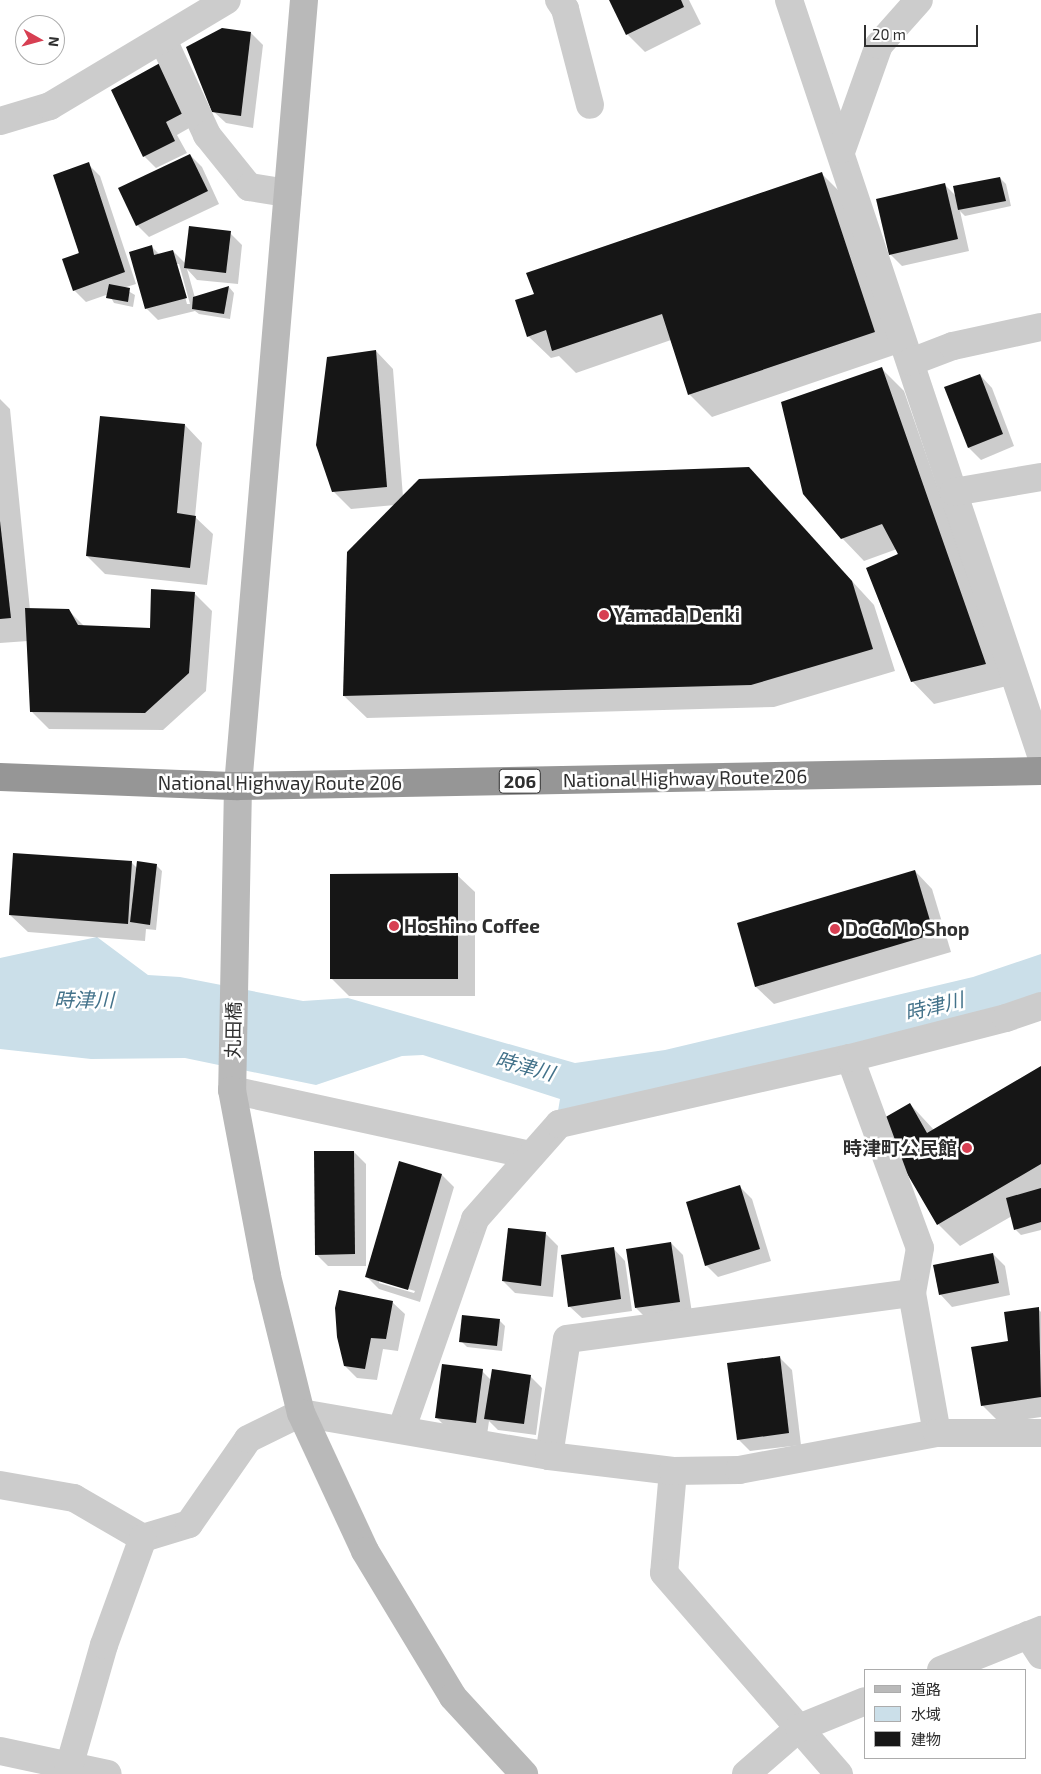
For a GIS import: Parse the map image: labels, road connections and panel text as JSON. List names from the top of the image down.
{
  "streets": {
    "highway": ["National Highway Route 206", "206"],
    "street": ["丸田橋"]
  },
  "crossings": [
    ["National Highway Route 206", "丸田橋"]
  ],
  "water": ["時津川"],
  "places": [
    "Yamada Denki",
    "Hoshino Coffee",
    "DoCoMo Shop",
    "時津町公民館"
  ],
  "legend": ["道路", "水域", "建物"],
  "scale_bar": "20 m",
  "north": "right"
}
